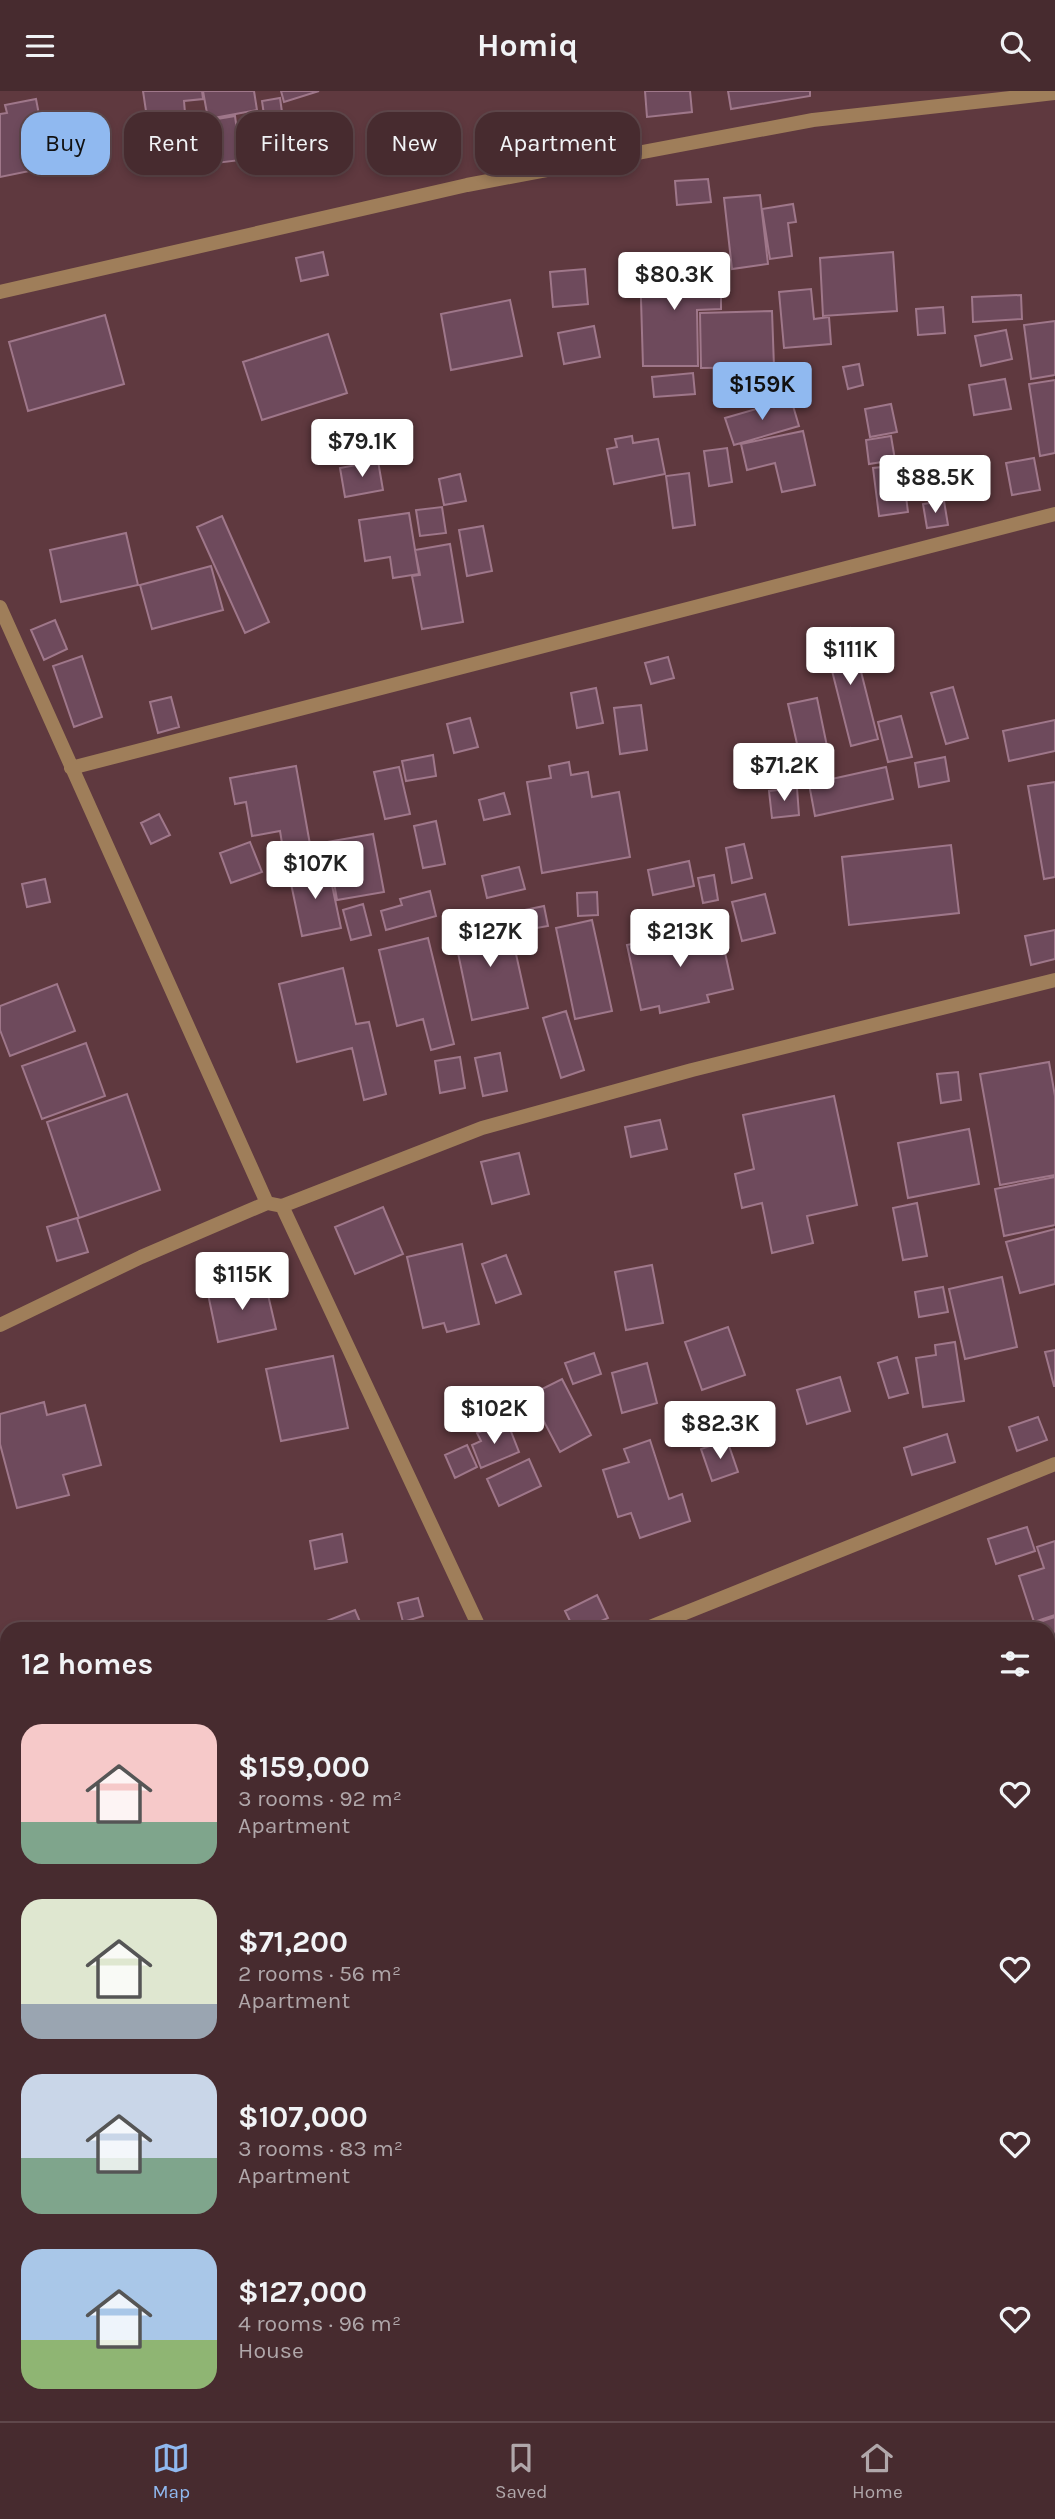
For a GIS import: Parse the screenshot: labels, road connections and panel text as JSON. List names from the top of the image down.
{
  "page": {
    "header": "Homiq",
    "chip": [
      "Buy",
      "Rent",
      "Filters",
      "New",
      "Apartment"
    ],
    "price": [
      "$80.3K",
      "$159K",
      "$79.1K",
      "$88.5K",
      "$111K",
      "$71.2K",
      "$107K",
      "$127K",
      "$213K",
      "$115K",
      "$102K",
      "$82.3K"
    ],
    "heading": "12 homes",
    "list": [
      {
        "name": "$159,000",
        "note": "3 rooms · 92 m² · Apartment"
      },
      {
        "name": "$71,200",
        "note": "2 rooms · 56 m² · Apartment"
      },
      {
        "name": "$107,000",
        "note": "3 rooms · 83 m² · Apartment"
      },
      {
        "name": "$127,000",
        "note": "4 rooms · 96 m² · House"
      }
    ],
    "tabs": ["Map", "Saved", "Home"]
  }
}
